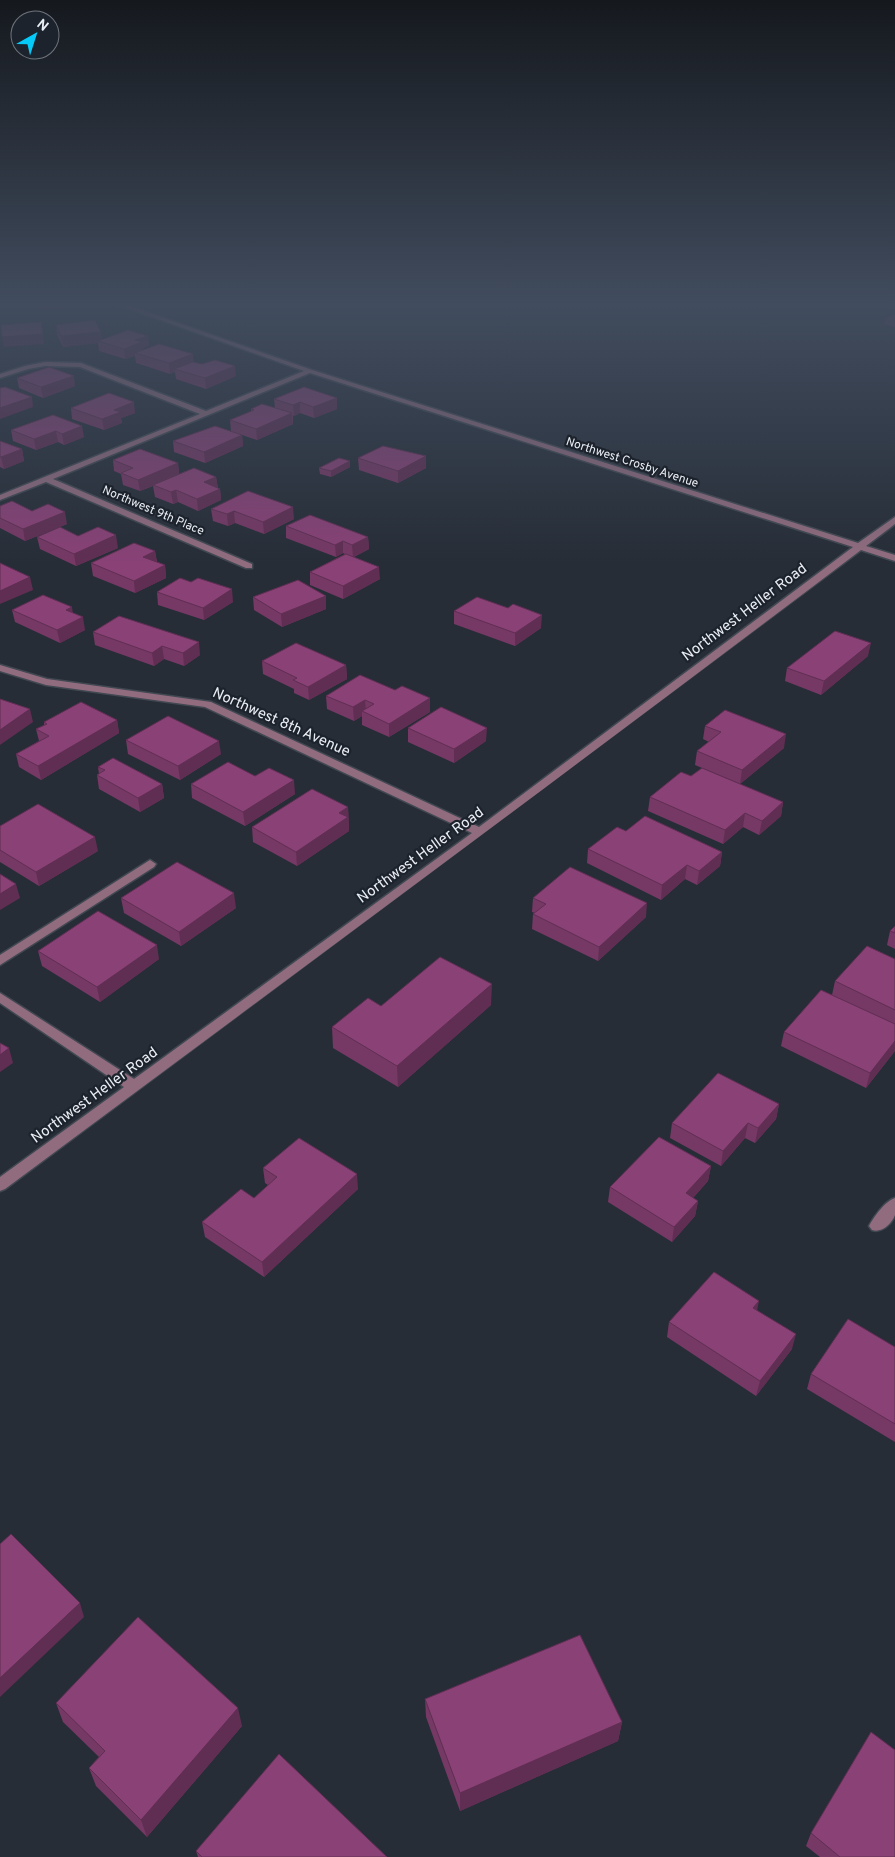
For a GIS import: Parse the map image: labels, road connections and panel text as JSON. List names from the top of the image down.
{
  "streets": {
    "street": [
      "Northwest Crosby Avenue",
      "Northwest 9th Place",
      "Northwest Heller Road",
      "Northwest 8th Avenue"
    ]
  },
  "crossings": [
    ["Northwest Crosby Avenue", "Northwest Heller Road"],
    ["Northwest Heller Road", "Northwest 8th Avenue"]
  ],
  "north": "top right"
}
